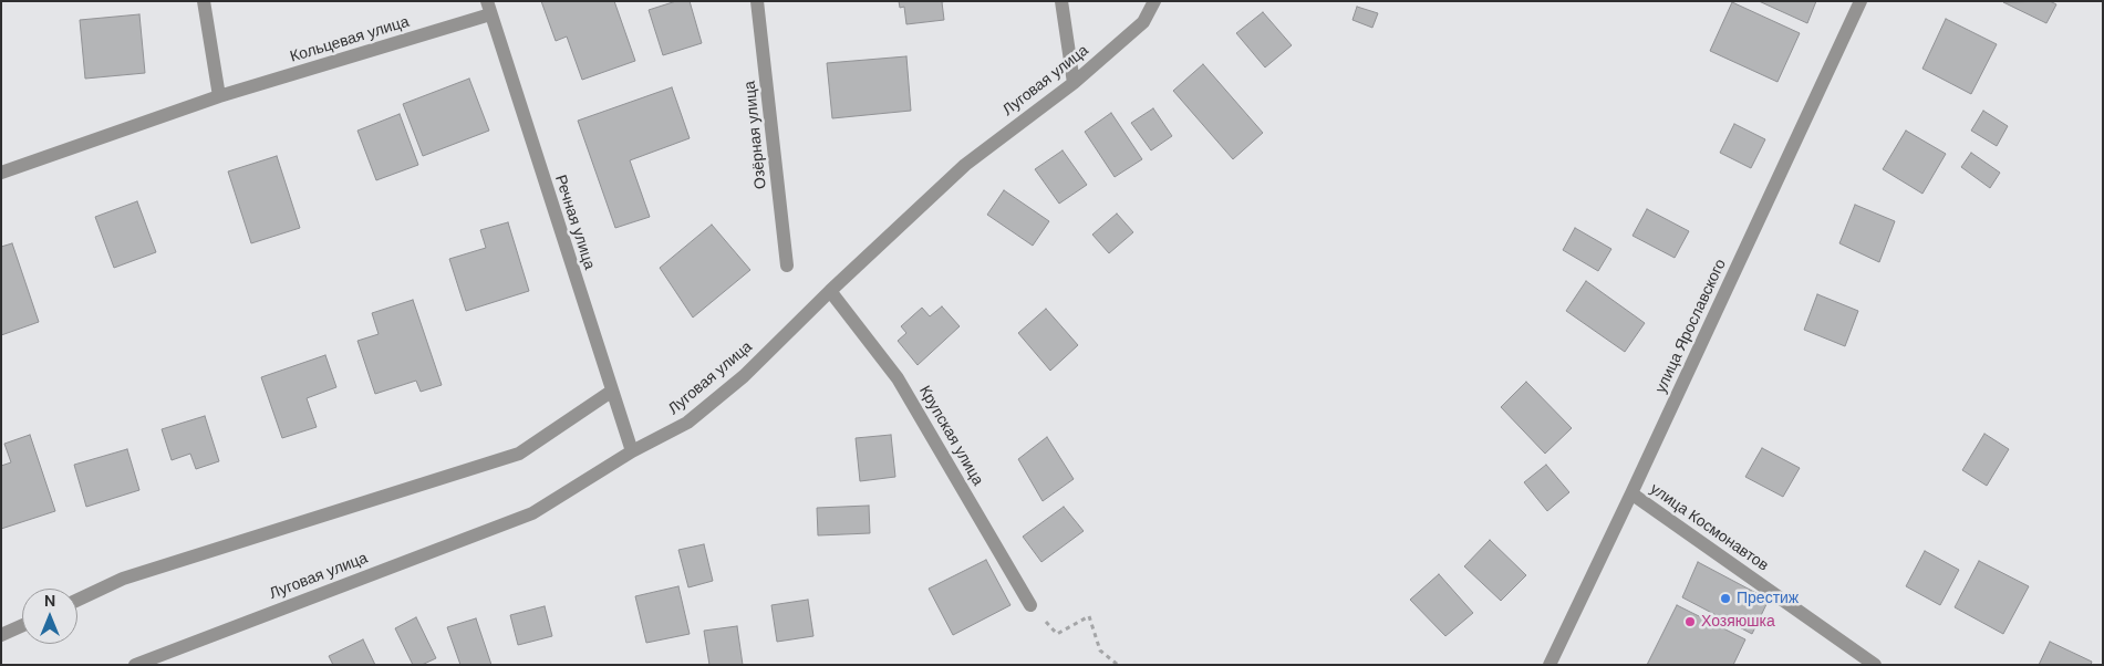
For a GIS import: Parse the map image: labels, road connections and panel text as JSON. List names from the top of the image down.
{
  "streets": {
    "street": [
      "Кольцевая улица",
      "Луговая улица",
      "Озёрная улица",
      "Речная улица",
      "улица Ярославского",
      "Крупская улица",
      "улица Космонавтов"
    ]
  },
  "crossings": [
    ["Кольцевая улица", "Речная улица"],
    ["Луговая улица", "Речная улица"],
    ["Луговая улица", "Крупская улица"],
    ["улица Ярославского", "улица Космонавтов"]
  ],
  "places": ["Престиж", "Хозяюшка"],
  "north": "top"
}
